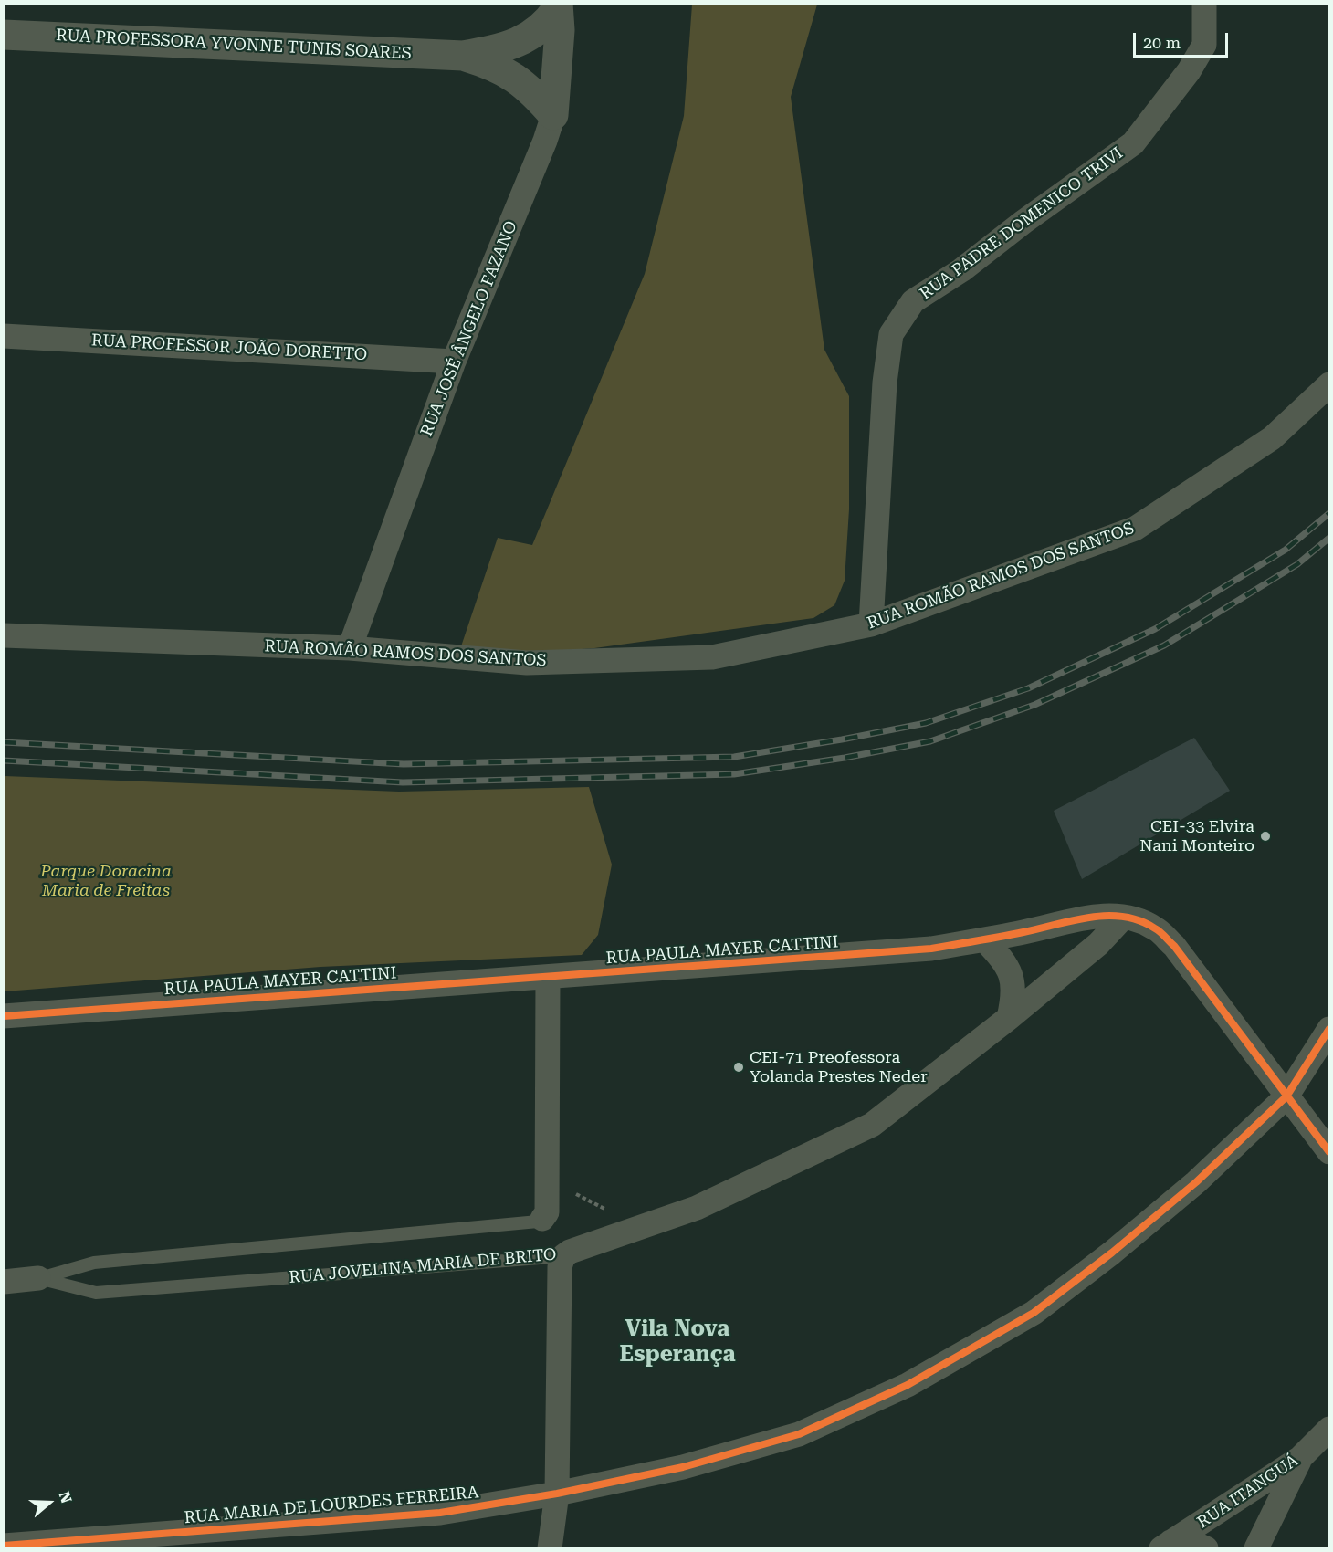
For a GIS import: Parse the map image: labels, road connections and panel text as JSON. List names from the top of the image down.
{
  "streets": {
    "street": [
      "RUA PROFESSORA YVONNE TUNIS SOARES",
      "RUA PADRE DOMENICO TRIVI",
      "RUA JOSÉ ÂNGELO FAZANO",
      "RUA PROFESSOR JOÃO DORETTO",
      "RUA ROMÃO RAMOS DOS SANTOS",
      "RUA PAULA MAYER CATTINI",
      "RUA JOVELINA MARIA DE BRITO",
      "RUA ITANGUÁ",
      "RUA MARIA DE LOURDES FERREIRA"
    ]
  },
  "crossings": [
    ["RUA PROFESSORA YVONNE TUNIS SOARES", "RUA JOSÉ ÂNGELO FAZANO"],
    ["RUA PADRE DOMENICO TRIVI", "RUA ROMÃO RAMOS DOS SANTOS"],
    ["RUA JOSÉ ÂNGELO FAZANO", "RUA PROFESSOR JOÃO DORETTO"],
    ["RUA JOSÉ ÂNGELO FAZANO", "RUA ROMÃO RAMOS DOS SANTOS"],
    ["RUA PAULA MAYER CATTINI", "RUA JOVELINA MARIA DE BRITO"],
    ["RUA PAULA MAYER CATTINI", "RUA MARIA DE LOURDES FERREIRA"]
  ],
  "districts": ["Vila Nova Esperança"],
  "parks": ["Parque Doracina Maria de Freitas"],
  "places": ["CEI-33 Elvira Nani Monteiro", "CEI-71 Preofessora Yolanda Prestes Neder"],
  "scale_bar": "20 m",
  "north": "right"
}
